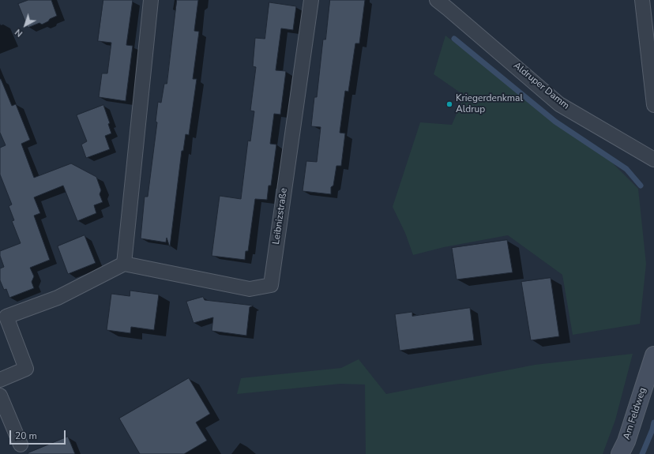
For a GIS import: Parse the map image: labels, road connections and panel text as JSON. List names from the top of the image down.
{
  "streets": {
    "street": ["Aldruper Damm", "Leibnizstraße", "Am Feldweg"]
  },
  "places": ["Kriegerdenkmal Aldrup"],
  "scale_bar": "20 m",
  "north": "bottom left"
}
